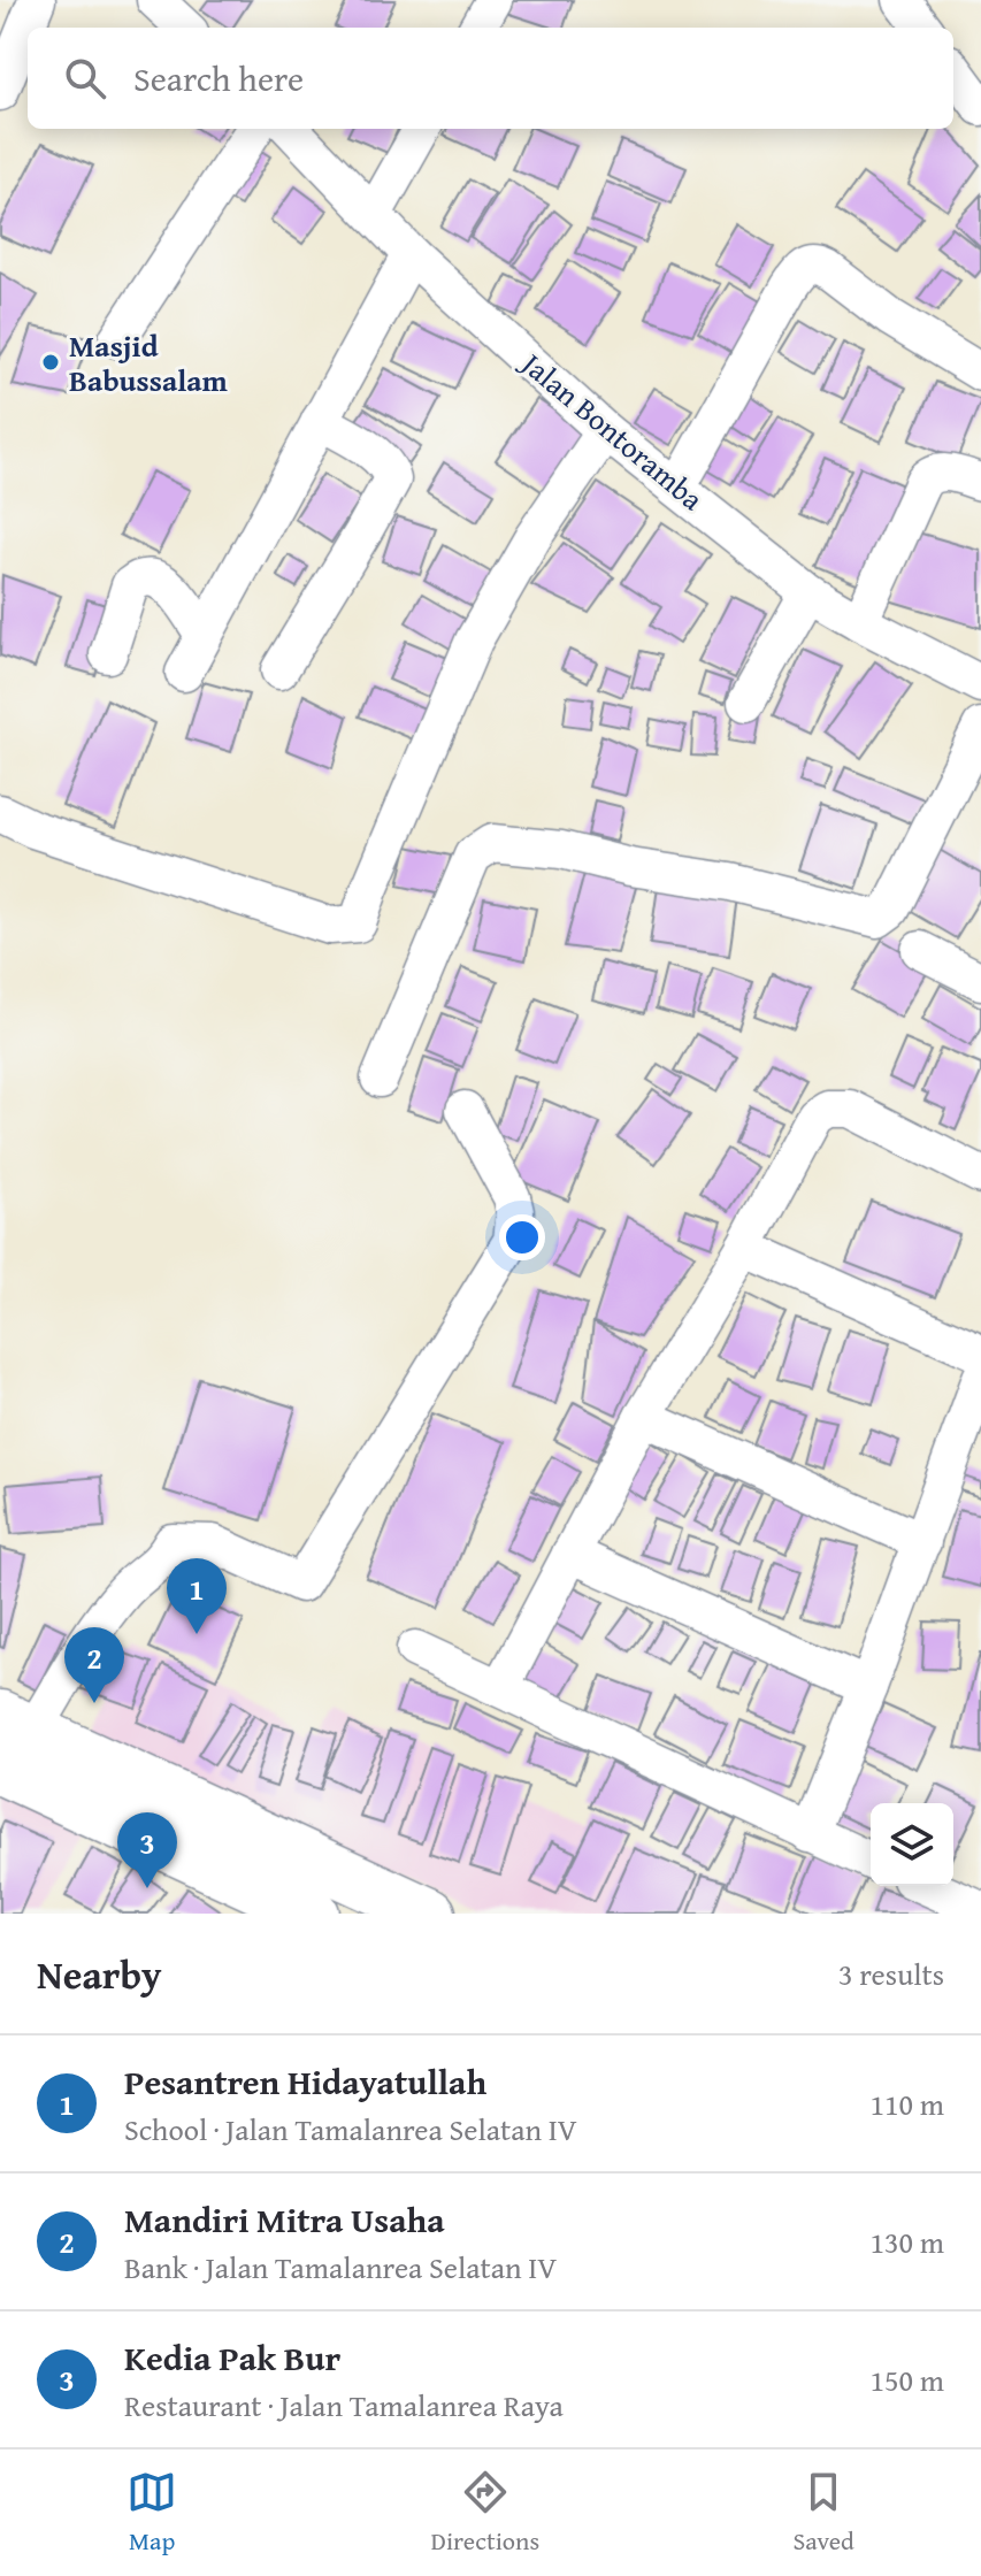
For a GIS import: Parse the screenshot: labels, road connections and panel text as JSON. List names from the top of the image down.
{
  "streets": {
    "street": ["Jalan Bontoramba"]
  },
  "places": ["Masjid Babussalam"],
  "page": {
    "search": "Search here",
    "pins": ["1", "2", "3"],
    "heading": ["Nearby", "3 results"],
    "list": [
      {
        "mark": "1",
        "name": "Pesantren Hidayatullah",
        "note": "School · Jalan Tamalanrea Selatan IV",
        "value": "110 m"
      },
      {
        "mark": "2",
        "name": "Mandiri Mitra Usaha",
        "note": "Bank · Jalan Tamalanrea Selatan IV",
        "value": "130 m"
      },
      {
        "mark": "3",
        "name": "Kedia Pak Bur",
        "note": "Restaurant · Jalan Tamalanrea Raya",
        "value": "150 m"
      }
    ],
    "nav": ["Map", "Directions", "Saved"]
  }
}
